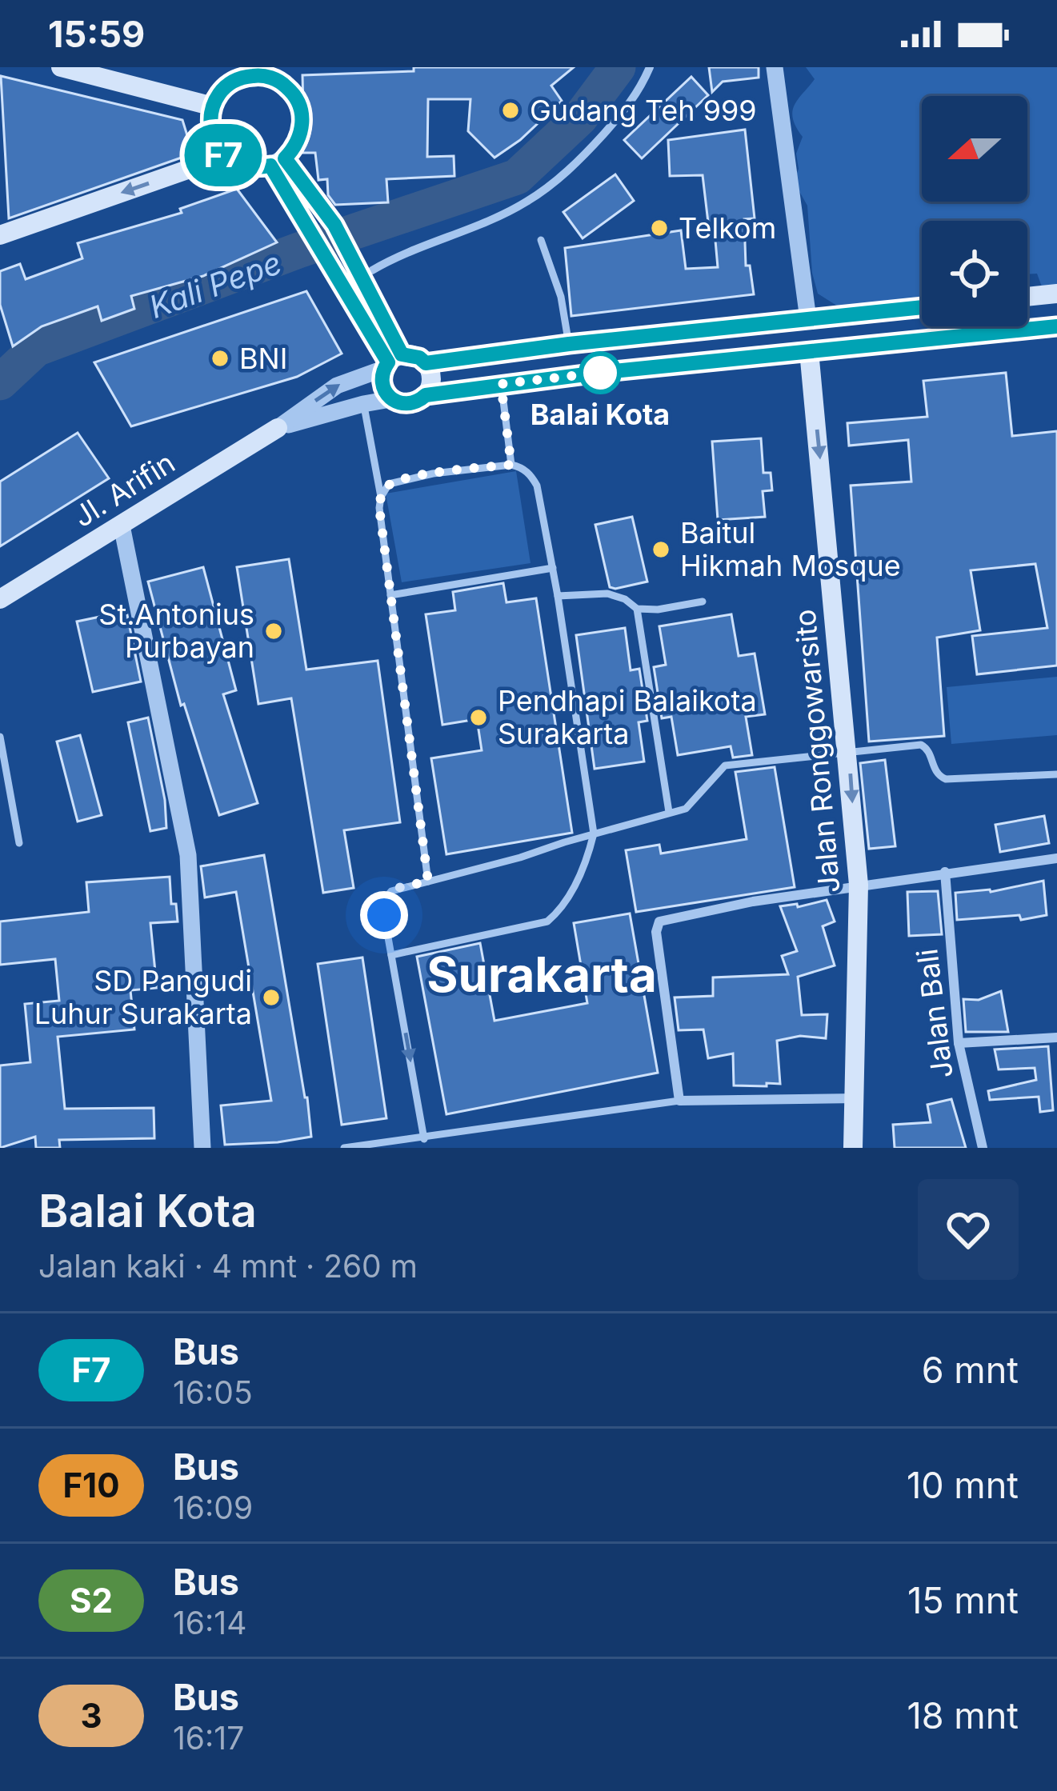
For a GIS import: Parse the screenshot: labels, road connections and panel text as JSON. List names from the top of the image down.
{
  "streets": {
    "main road": ["Jl. Arifin", "Jalan Ronggowarsito"],
    "street": ["Jalan Bali"]
  },
  "one_way": ["Jalan Ronggowarsito"],
  "districts": ["Surakarta"],
  "water": ["Kali Pepe"],
  "places": [
    "Gudang Teh 999",
    "Telkom",
    "BNI",
    "Balai Kota",
    "Baitul Hikmah Mosque",
    "St.Antonius Purbayan",
    "Pendhapi Balaikota Surakarta",
    "SD Pangudi Luhur Surakarta"
  ],
  "lines": ["bus line F7"],
  "north": "left",
  "page": {
    "status": "15:59",
    "on_map": "F7",
    "heading": ["Balai Kota", "Jalan kaki · 4 mnt · 260 m"],
    "list": [
      {
        "mark": "F7",
        "name": "Bus",
        "note": "16:05",
        "value": "6 mnt"
      },
      {
        "mark": "F10",
        "name": "Bus",
        "note": "16:09",
        "value": "10 mnt"
      },
      {
        "mark": "S2",
        "name": "Bus",
        "note": "16:14",
        "value": "15 mnt"
      },
      {
        "mark": "3",
        "name": "Bus",
        "note": "16:17",
        "value": "18 mnt"
      }
    ]
  }
}
